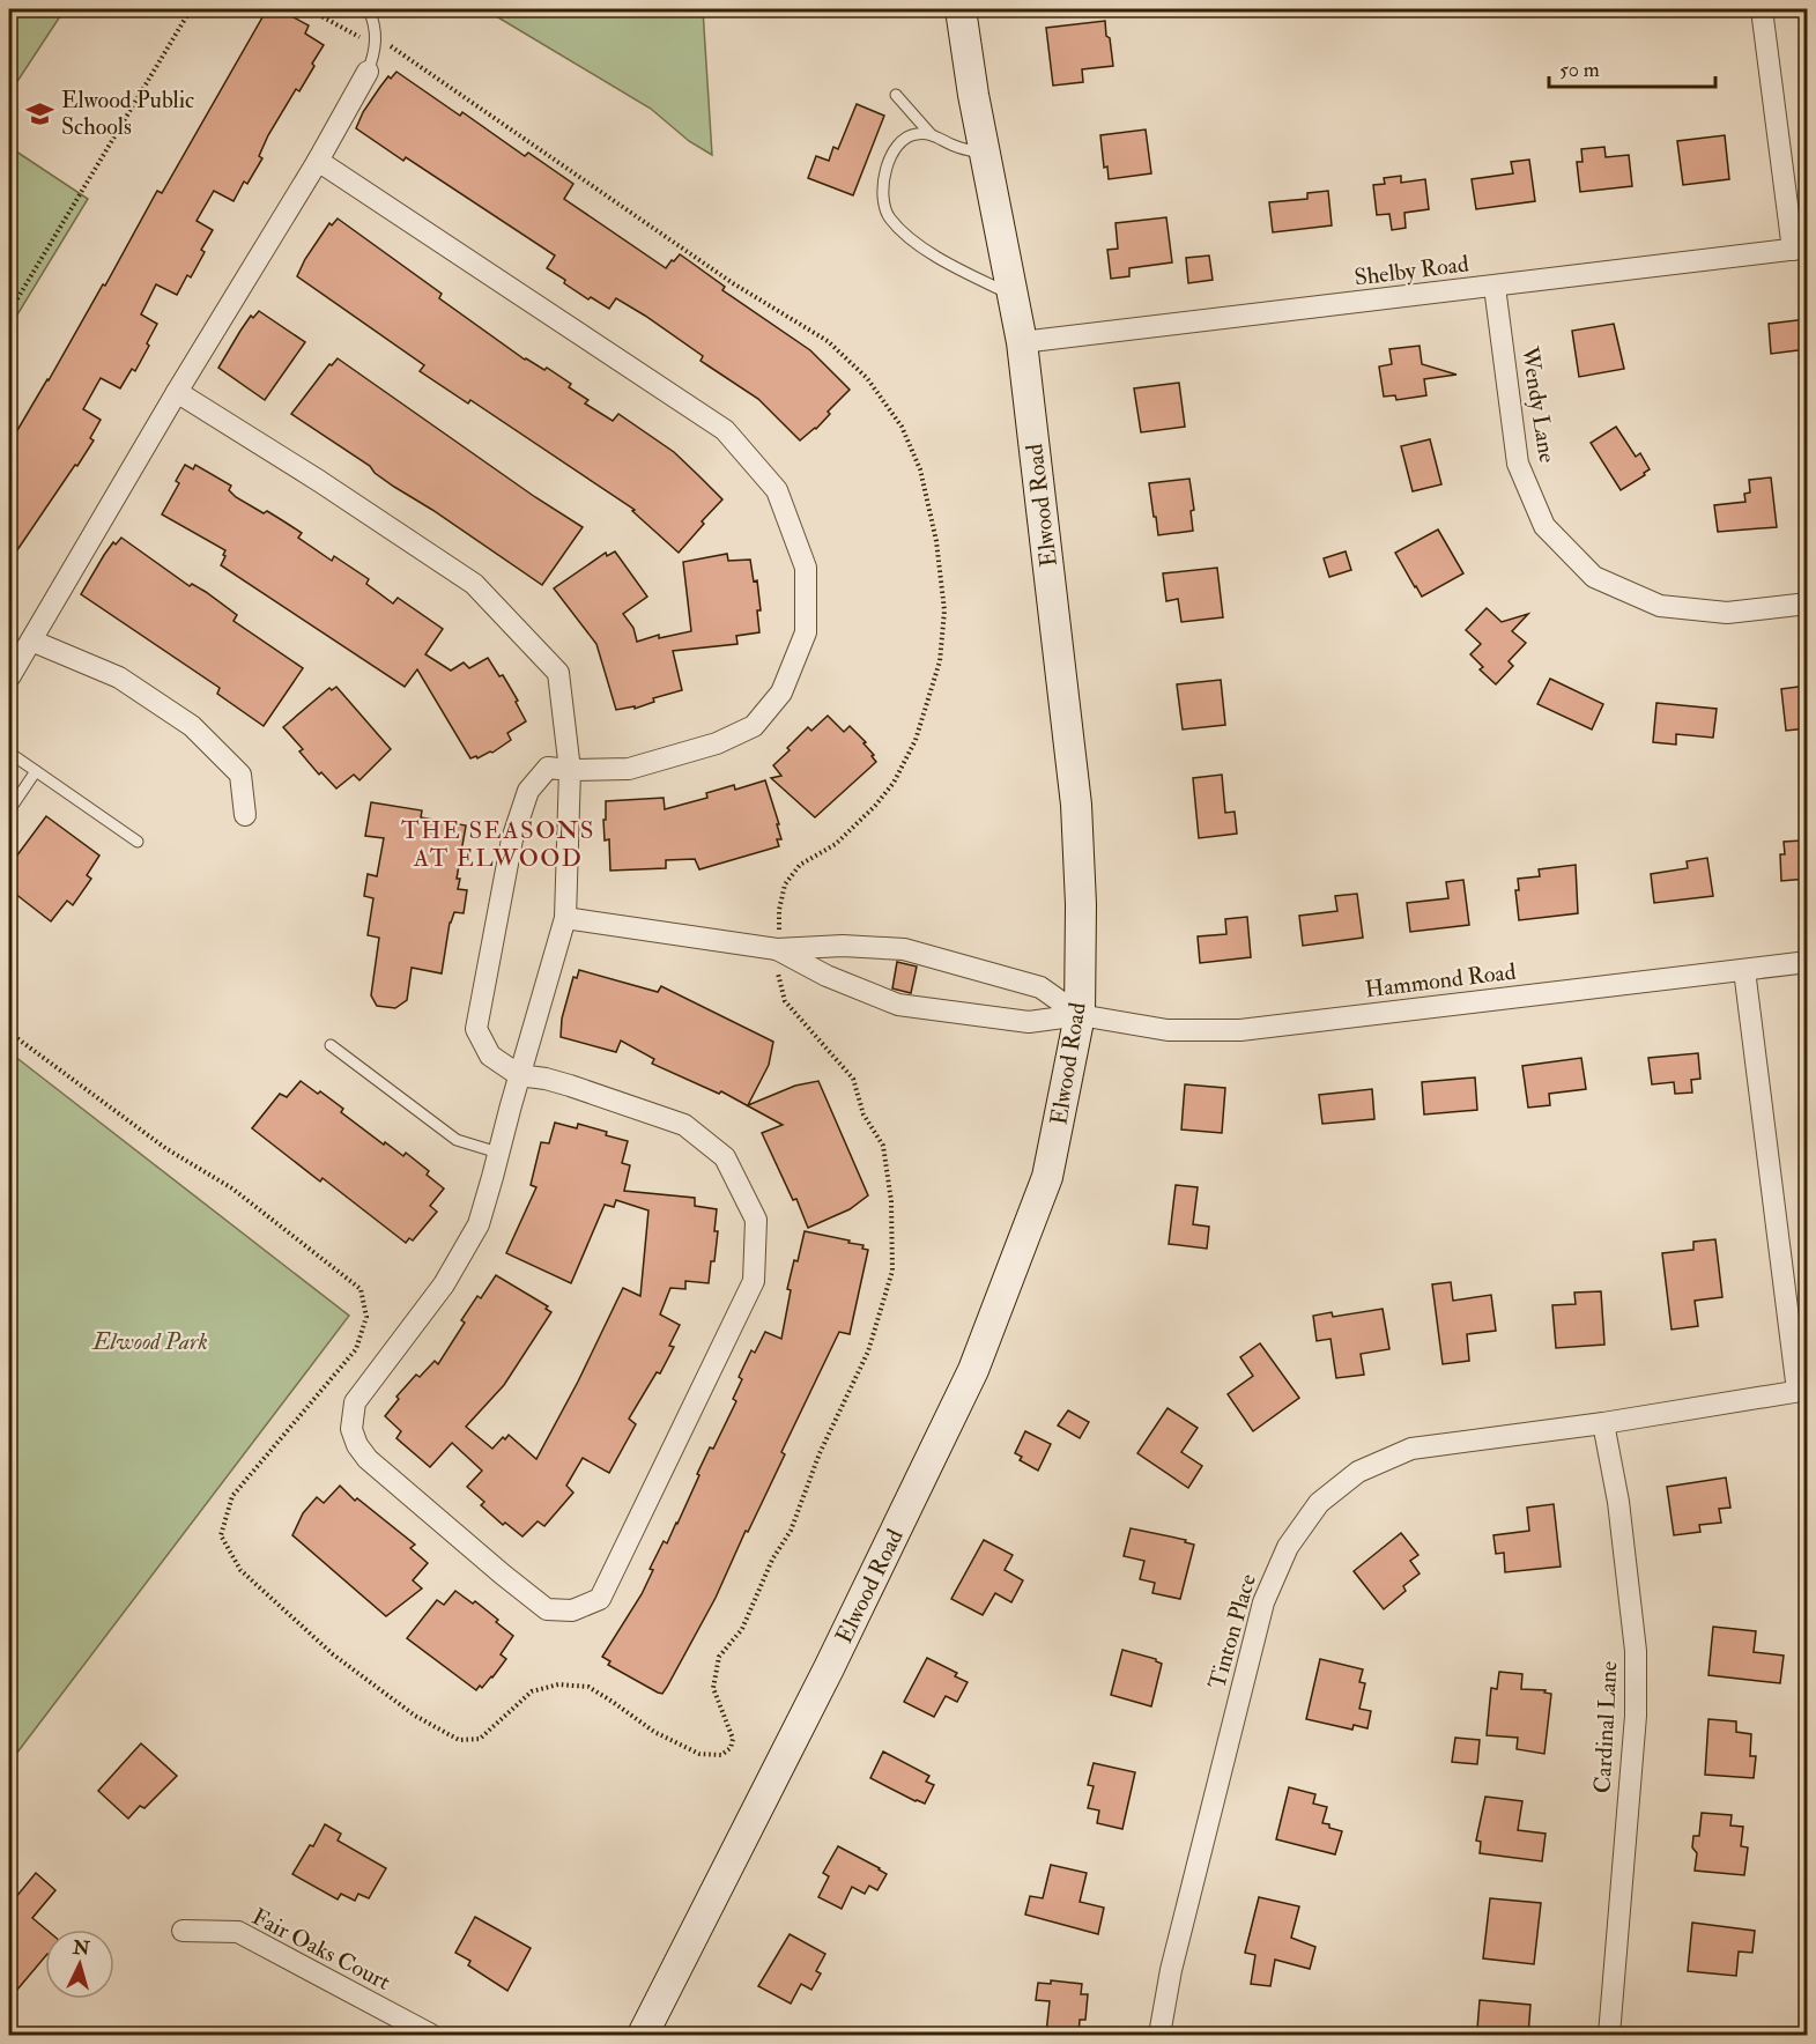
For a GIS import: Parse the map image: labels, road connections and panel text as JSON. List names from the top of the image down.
{
  "streets": {
    "main road": ["Elwood Road"],
    "street": [
      "Shelby Road",
      "Wendy Lane",
      "Hammond Road",
      "Tinton Place",
      "Cardinal Lane",
      "Fair Oaks Court"
    ]
  },
  "crossings": [
    ["Shelby Road", "Wendy Lane"],
    ["Shelby Road", "Elwood Road"],
    ["Elwood Road", "Hammond Road"],
    ["Tinton Place", "Cardinal Lane"]
  ],
  "districts": ["THE SEASONS AT ELWOOD"],
  "parks": ["Elwood Park"],
  "places": {
    "school or university": ["Elwood Public Schools"]
  },
  "scale_bar": "50 m",
  "north": "top"
}
